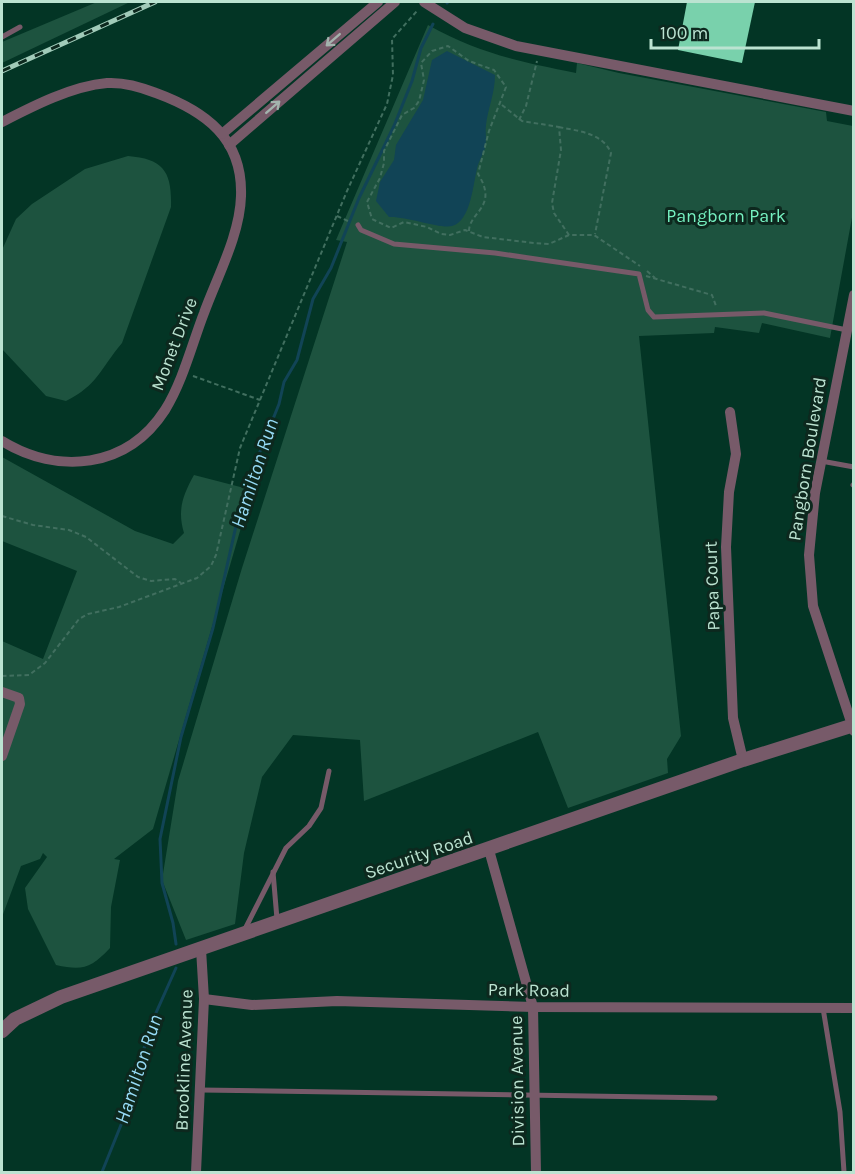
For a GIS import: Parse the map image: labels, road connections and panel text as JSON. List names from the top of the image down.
{
  "streets": {
    "street": [
      "Monet Drive",
      "Pangborn Boulevard",
      "Papa Court",
      "Security Road",
      "Park Road",
      "Brookline Avenue",
      "Division Avenue"
    ]
  },
  "crossings": [
    ["Pangborn Boulevard", "Security Road"],
    ["Papa Court", "Security Road"],
    ["Security Road", "Brookline Avenue"],
    ["Security Road", "Division Avenue"],
    ["Park Road", "Brookline Avenue"],
    ["Park Road", "Division Avenue"]
  ],
  "water": ["Hamilton Run"],
  "parks": ["Pangborn Park"],
  "scale_bar": "100 m"
}
